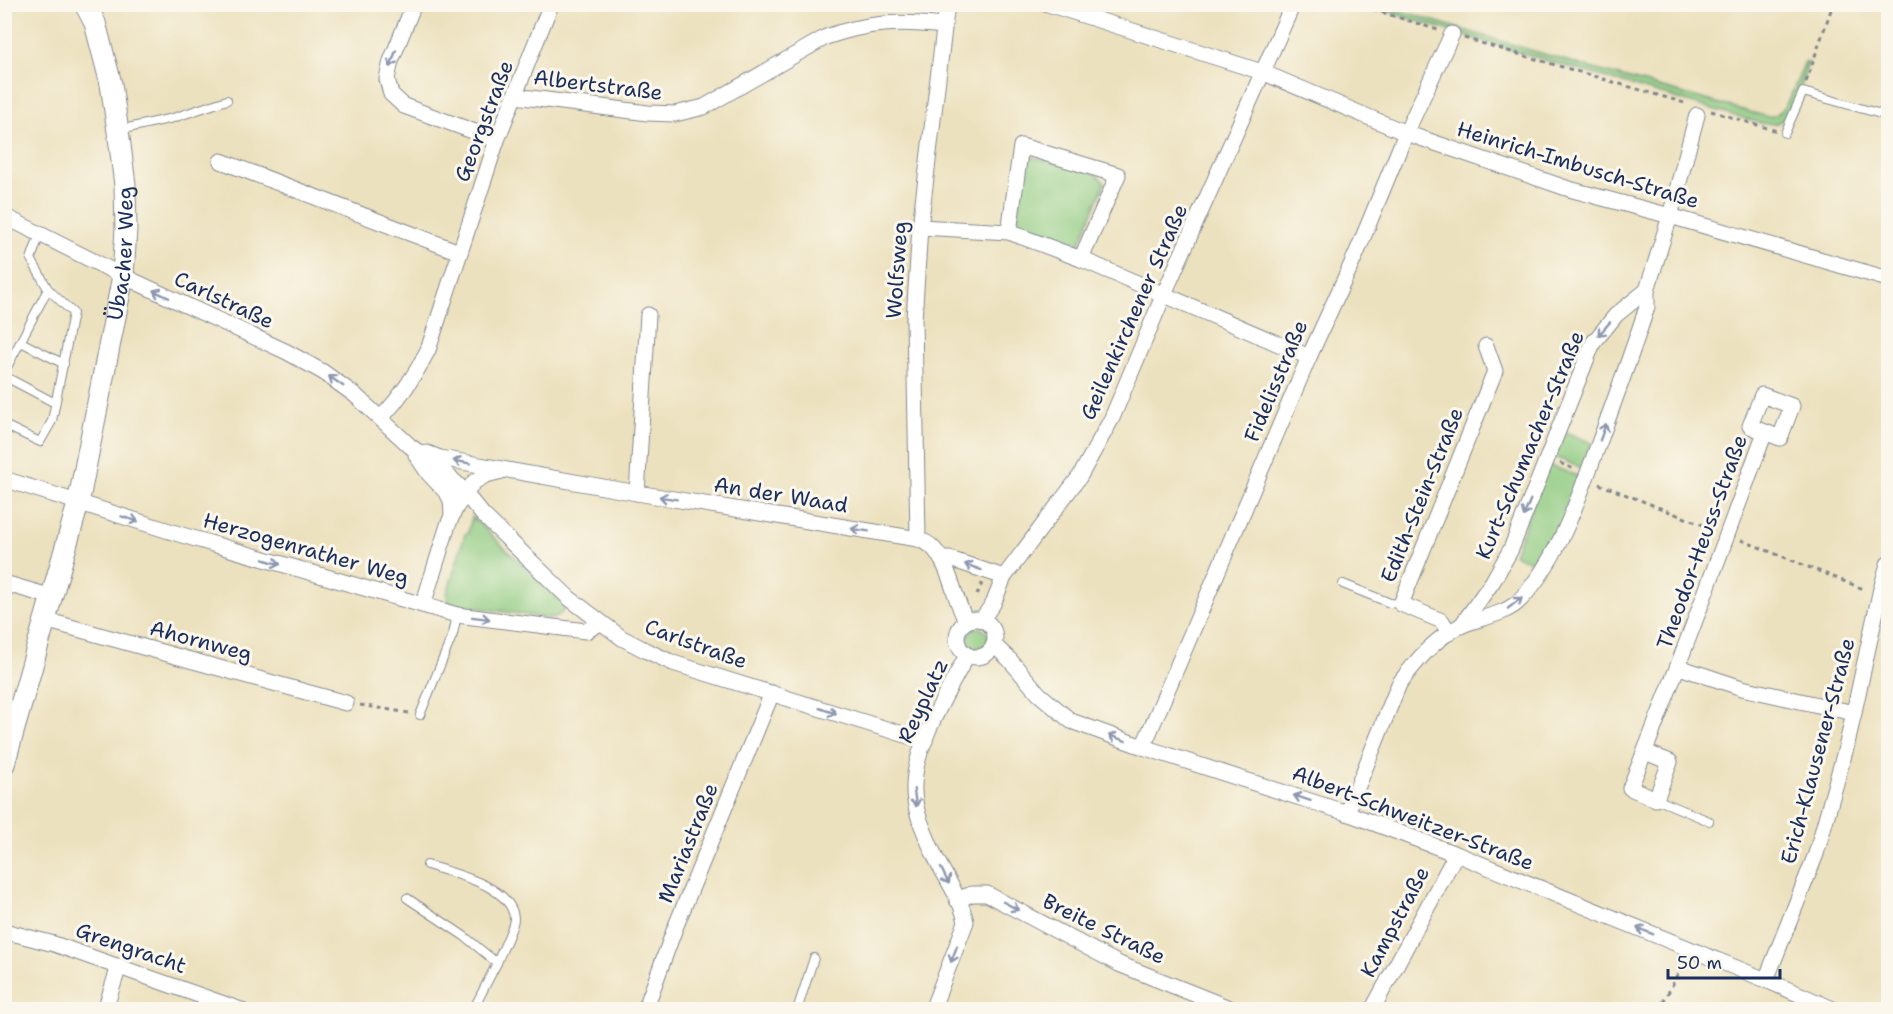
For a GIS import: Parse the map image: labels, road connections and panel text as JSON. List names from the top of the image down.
{
  "streets": {
    "street": [
      "Albertstraße",
      "Georgstraße",
      "Heinrich-Imbusch-Straße",
      "Übacher Weg",
      "Wolfsweg",
      "Carlstraße",
      "Geilenkirchener Straße",
      "Fidelisstraße",
      "Kurt-Schumacher-Straße",
      "An der Waad",
      "Edith-Stein-Straße",
      "Theodor-Heuss-Straße",
      "Herzogenrather Weg",
      "Ahornweg",
      "Reyplatz",
      "Erich-Klausener-Straße",
      "Albert-Schweitzer-Straße",
      "Mariastraße",
      "Kampstraße",
      "Breite Straße",
      "Grengracht"
    ]
  },
  "crossings": [
    ["Albertstraße", "Georgstraße"],
    ["Albertstraße", "Wolfsweg"],
    ["Georgstraße", "Carlstraße"],
    ["Heinrich-Imbusch-Straße", "Geilenkirchener Straße"],
    ["Heinrich-Imbusch-Straße", "Fidelisstraße"],
    ["Heinrich-Imbusch-Straße", "Kurt-Schumacher-Straße"],
    ["Übacher Weg", "Carlstraße"],
    ["Übacher Weg", "Herzogenrather Weg"],
    ["Übacher Weg", "Ahornweg"],
    ["Wolfsweg", "An der Waad"],
    ["Carlstraße", "An der Waad"],
    ["Carlstraße", "Herzogenrather Weg"],
    ["Carlstraße", "Reyplatz"],
    ["Carlstraße", "Mariastraße"],
    ["Geilenkirchener Straße", "Reyplatz"],
    ["Geilenkirchener Straße", "Albert-Schweitzer-Straße"],
    ["Fidelisstraße", "Albert-Schweitzer-Straße"],
    ["Kurt-Schumacher-Straße", "Edith-Stein-Straße"],
    ["Kurt-Schumacher-Straße", "Albert-Schweitzer-Straße"],
    ["Theodor-Heuss-Straße", "Erich-Klausener-Straße"],
    ["Reyplatz", "Albert-Schweitzer-Straße"],
    ["Reyplatz", "Breite Straße"],
    ["Erich-Klausener-Straße", "Albert-Schweitzer-Straße"],
    ["Albert-Schweitzer-Straße", "Kampstraße"]
  ],
  "one_way": [
    "An der Waad",
    "Herzogenrather Weg",
    "Reyplatz",
    "Albert-Schweitzer-Straße",
    "Breite Straße"
  ],
  "scale_bar": "50 m"
}
